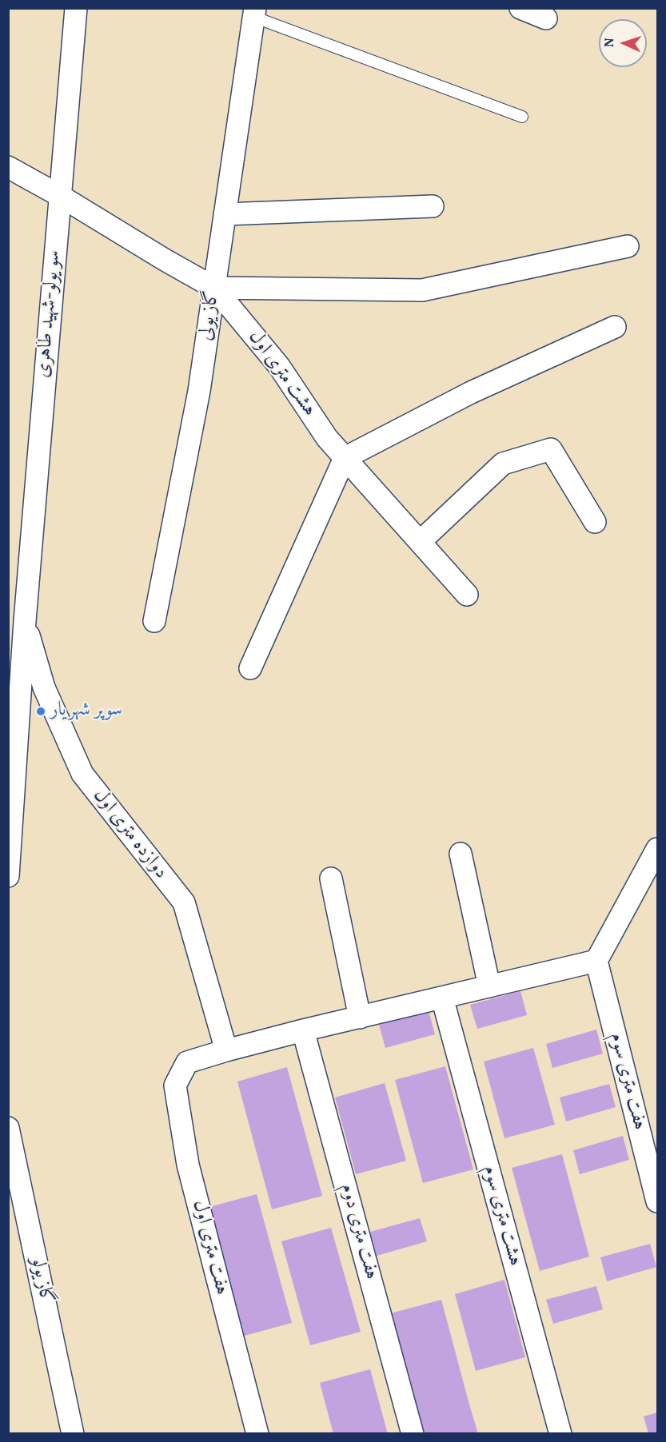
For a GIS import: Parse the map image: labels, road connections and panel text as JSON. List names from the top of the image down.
{
  "streets": {
    "street": [
      "سو یولو-شهید طاهری",
      "گاز یولی",
      "هشت متری اول",
      "دوازده متری اول",
      "هفت متری سوم",
      "هشت متری سوم",
      "هفت متری دوم",
      "هفت متری اول",
      "گاز یولو"
    ]
  },
  "crossings": [
    ["سو یولو-شهید طاهری", "هشت متری اول"],
    ["سو یولو-شهید طاهری", "دوازده متری اول"],
    ["گاز یولی", "هشت متری اول"],
    ["دوازده متری اول", "هفت متری اول"]
  ],
  "places": ["سوپر شهریار"],
  "north": "left"
}
